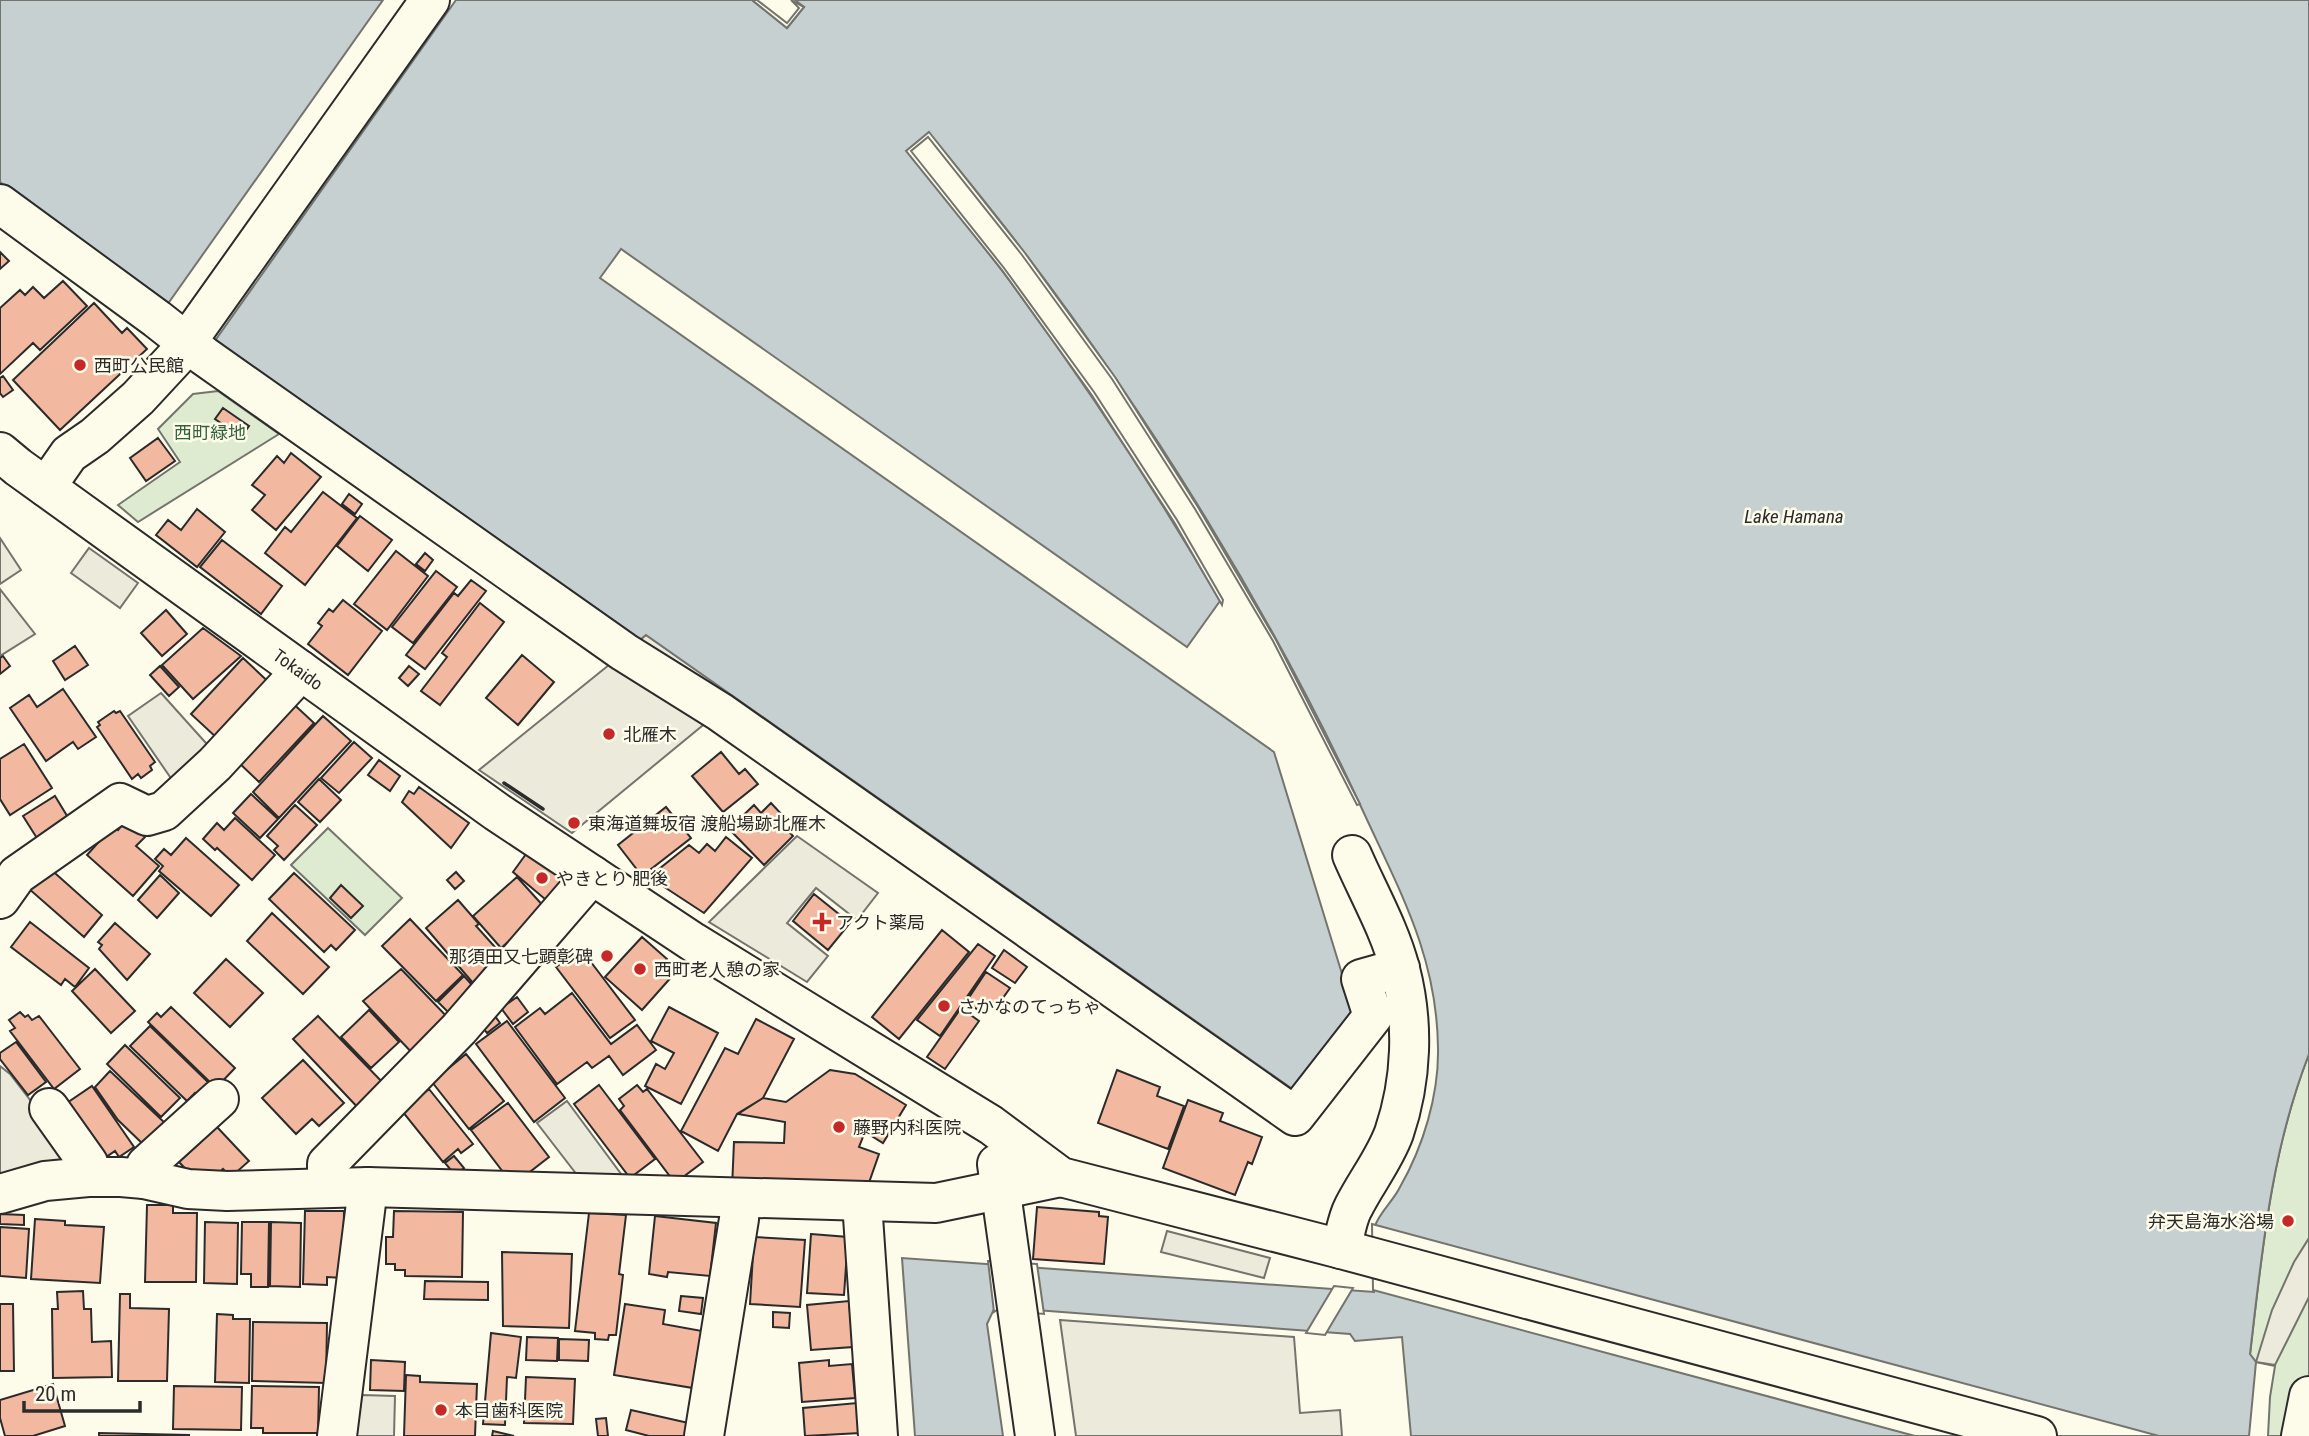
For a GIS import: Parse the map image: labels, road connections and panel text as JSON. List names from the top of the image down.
{
  "streets": {
    "street": ["Tokaido"]
  },
  "water": ["Lake Hamana"],
  "parks": ["西町緑地"],
  "places": {
    "other": [
      "西町公民館",
      "北雁木",
      "東海道舞坂宿 渡船場跡北雁木",
      "やきとり 肥後",
      "那須田又七顕彰碑",
      "西町老人憩の家",
      "さかなのてっちゃ",
      "藤野内科医院",
      "弁天島海水浴場",
      "本目歯科医院"
    ],
    "health": ["アクト薬局"]
  },
  "scale_bar": "20 m"
}
